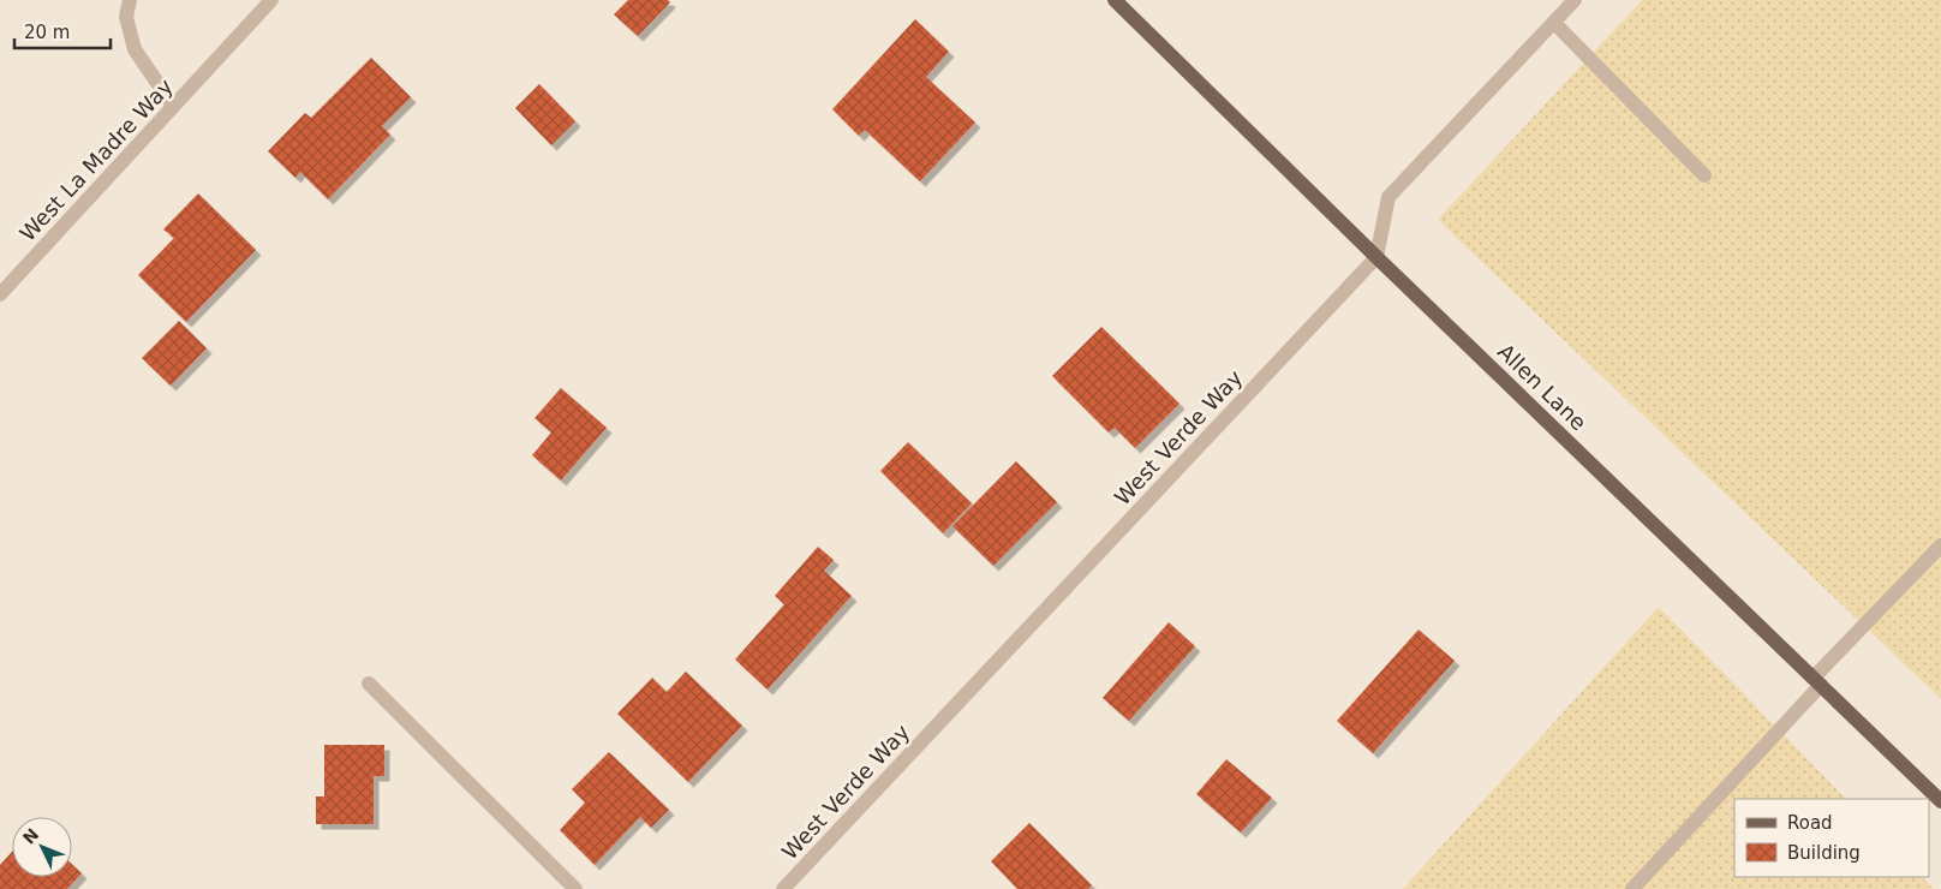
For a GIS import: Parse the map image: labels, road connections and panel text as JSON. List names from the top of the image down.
{
  "streets": {
    "main road": ["Allen Lane"],
    "street": ["West La Madre Way", "West Verde Way"]
  },
  "crossings": [
    ["Allen Lane", "West Verde Way"]
  ],
  "legend": ["Road", "Building"],
  "scale_bar": "20 m",
  "north": "top left"
}
